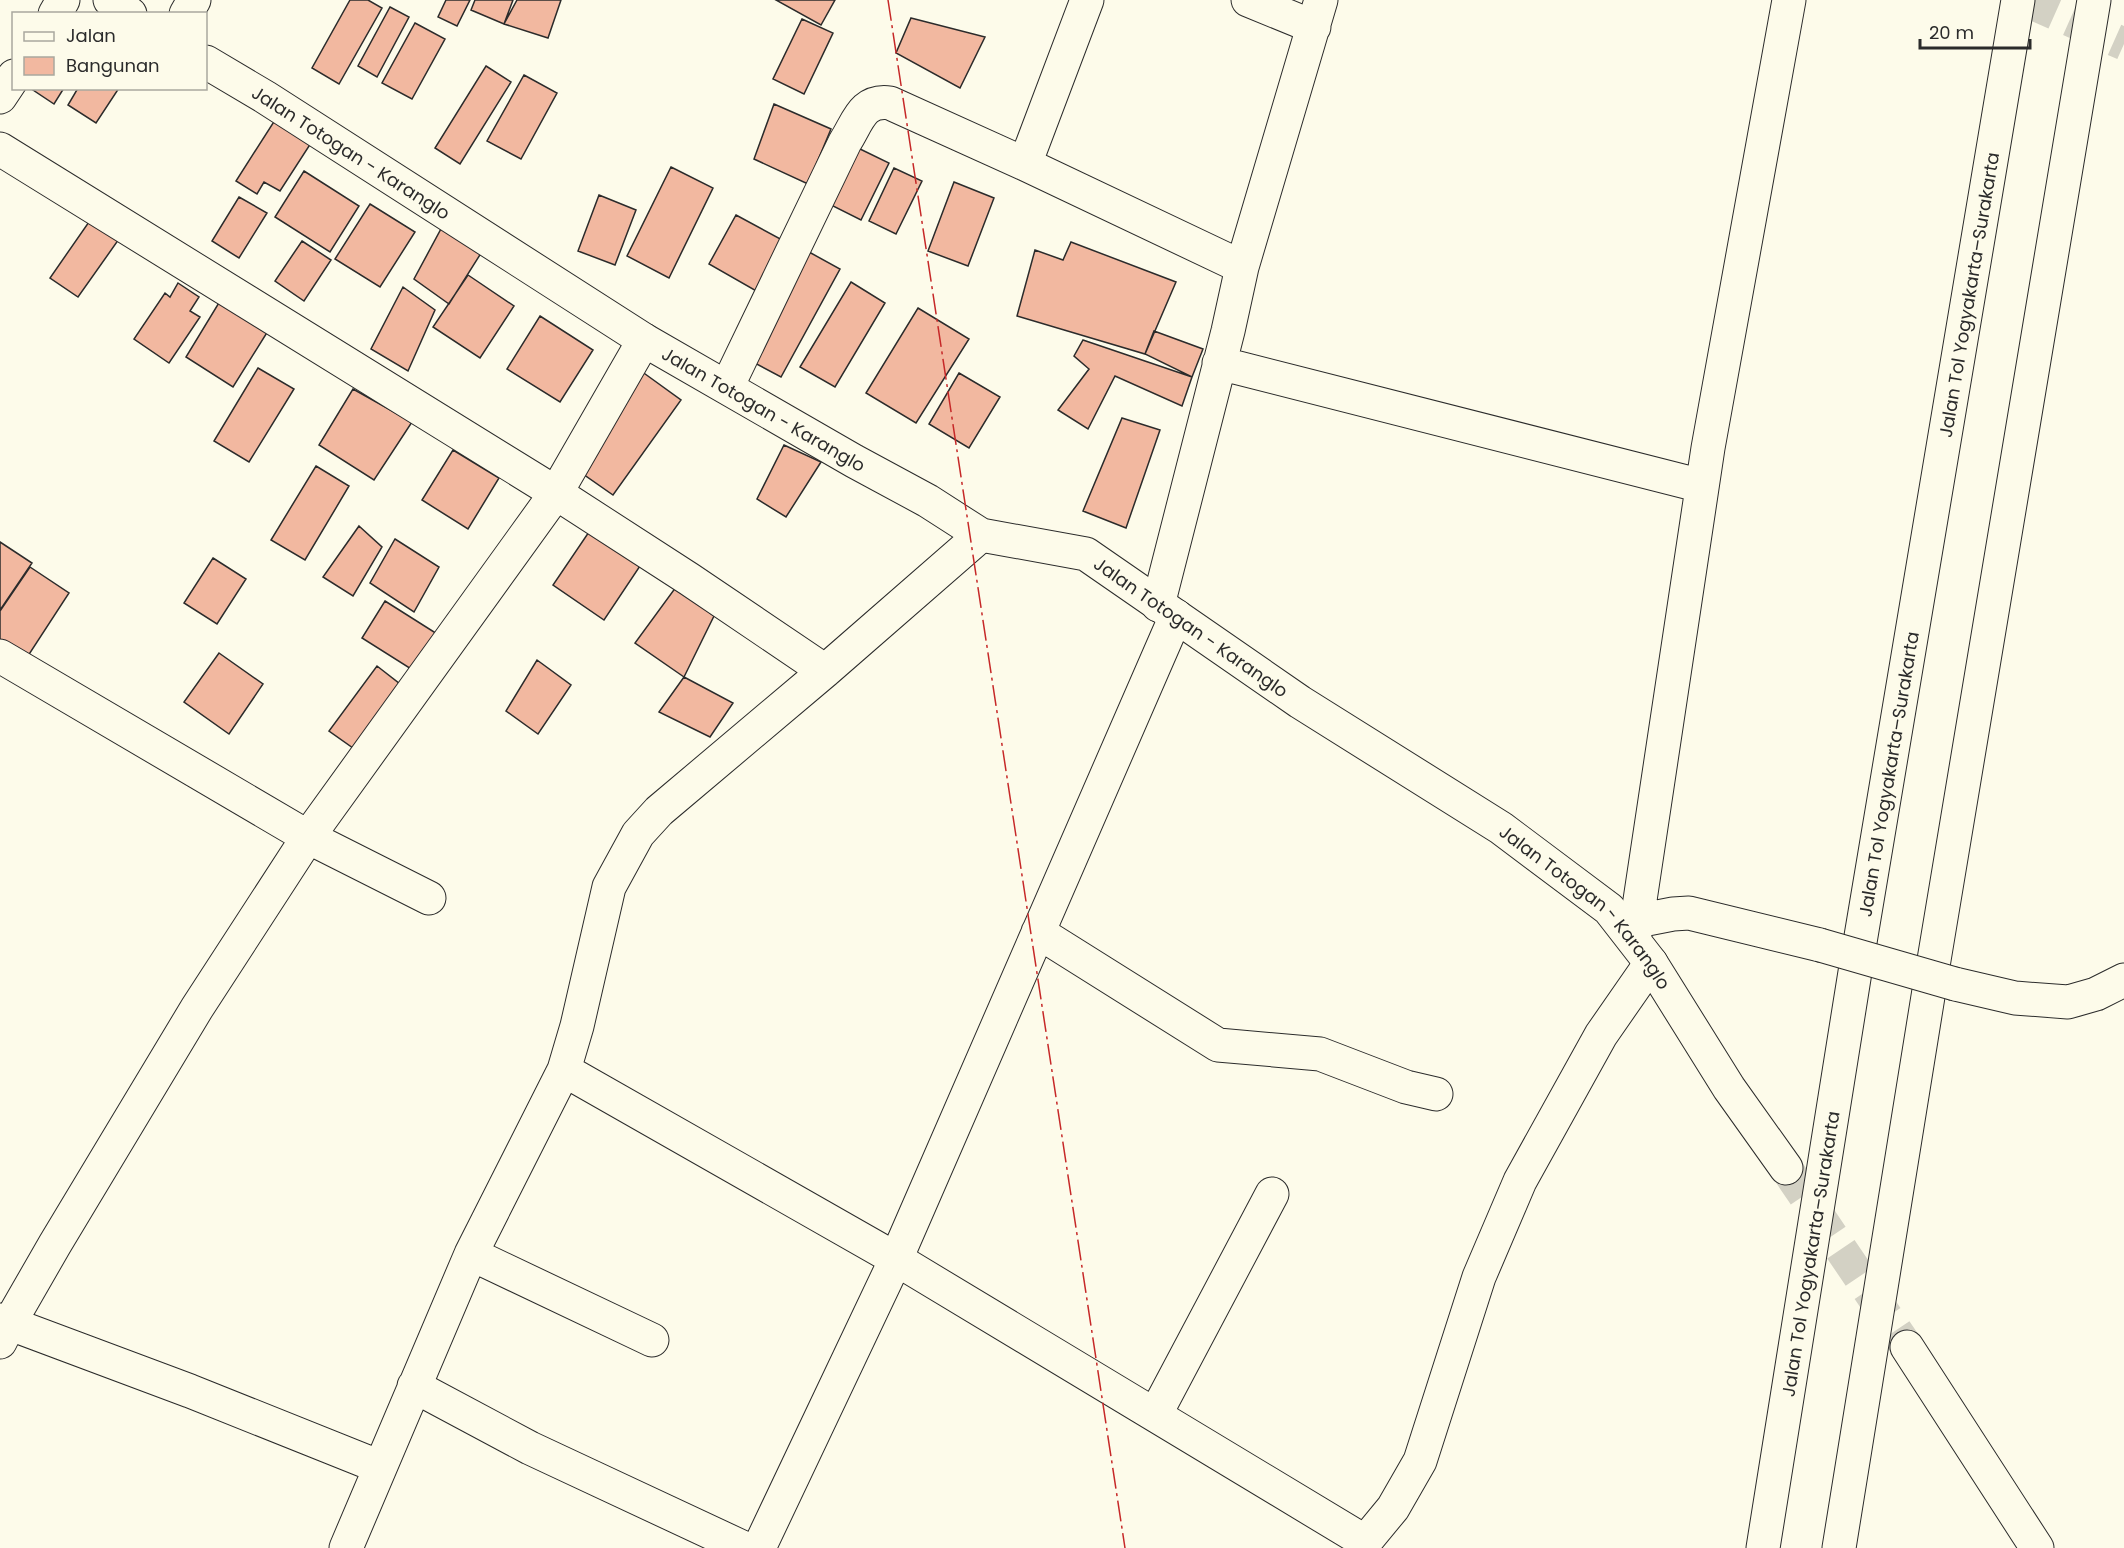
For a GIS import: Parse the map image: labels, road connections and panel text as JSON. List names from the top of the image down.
{
  "streets": {
    "main road": ["Jalan Totogan - Karanglo", "Jalan Tol Yogyakarta–Surakarta"]
  },
  "legend": ["Jalan", "Bangunan"],
  "scale_bar": "20 m"
}
